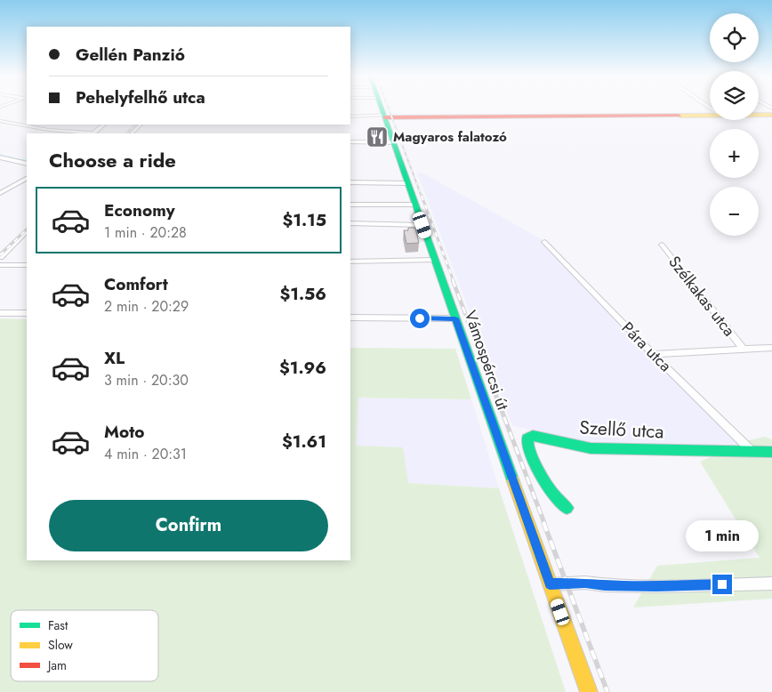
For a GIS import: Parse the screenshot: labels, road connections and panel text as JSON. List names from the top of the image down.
{
  "streets": {
    "main road": ["Vámospércsi út", "Szellő utca"],
    "street": ["Szélkakas utca", "Pára utca"]
  },
  "crossings": [
    ["Pára utca", "Szellő utca"]
  ],
  "places": {
    "restaurant": ["Magyaros falatozó"]
  },
  "legend": ["Fast", "Slow", "Jam"],
  "page": {
    "map_buttons": ["+", "−"],
    "banner": ["Gellén Panzió", "Pehelyfelhő utca"],
    "heading": "Choose a ride",
    "list": [
      {
        "name": "Economy",
        "note": "1 min · 20:28",
        "value": "$1.15"
      },
      {
        "name": "Comfort",
        "note": "2 min · 20:29",
        "value": "$1.56"
      },
      {
        "name": "XL",
        "note": "3 min · 20:30",
        "value": "$1.96"
      },
      {
        "name": "Moto",
        "note": "4 min · 20:31",
        "value": "$1.61"
      }
    ],
    "buttons": "Confirm",
    "bubble": "1 min"
  }
}
